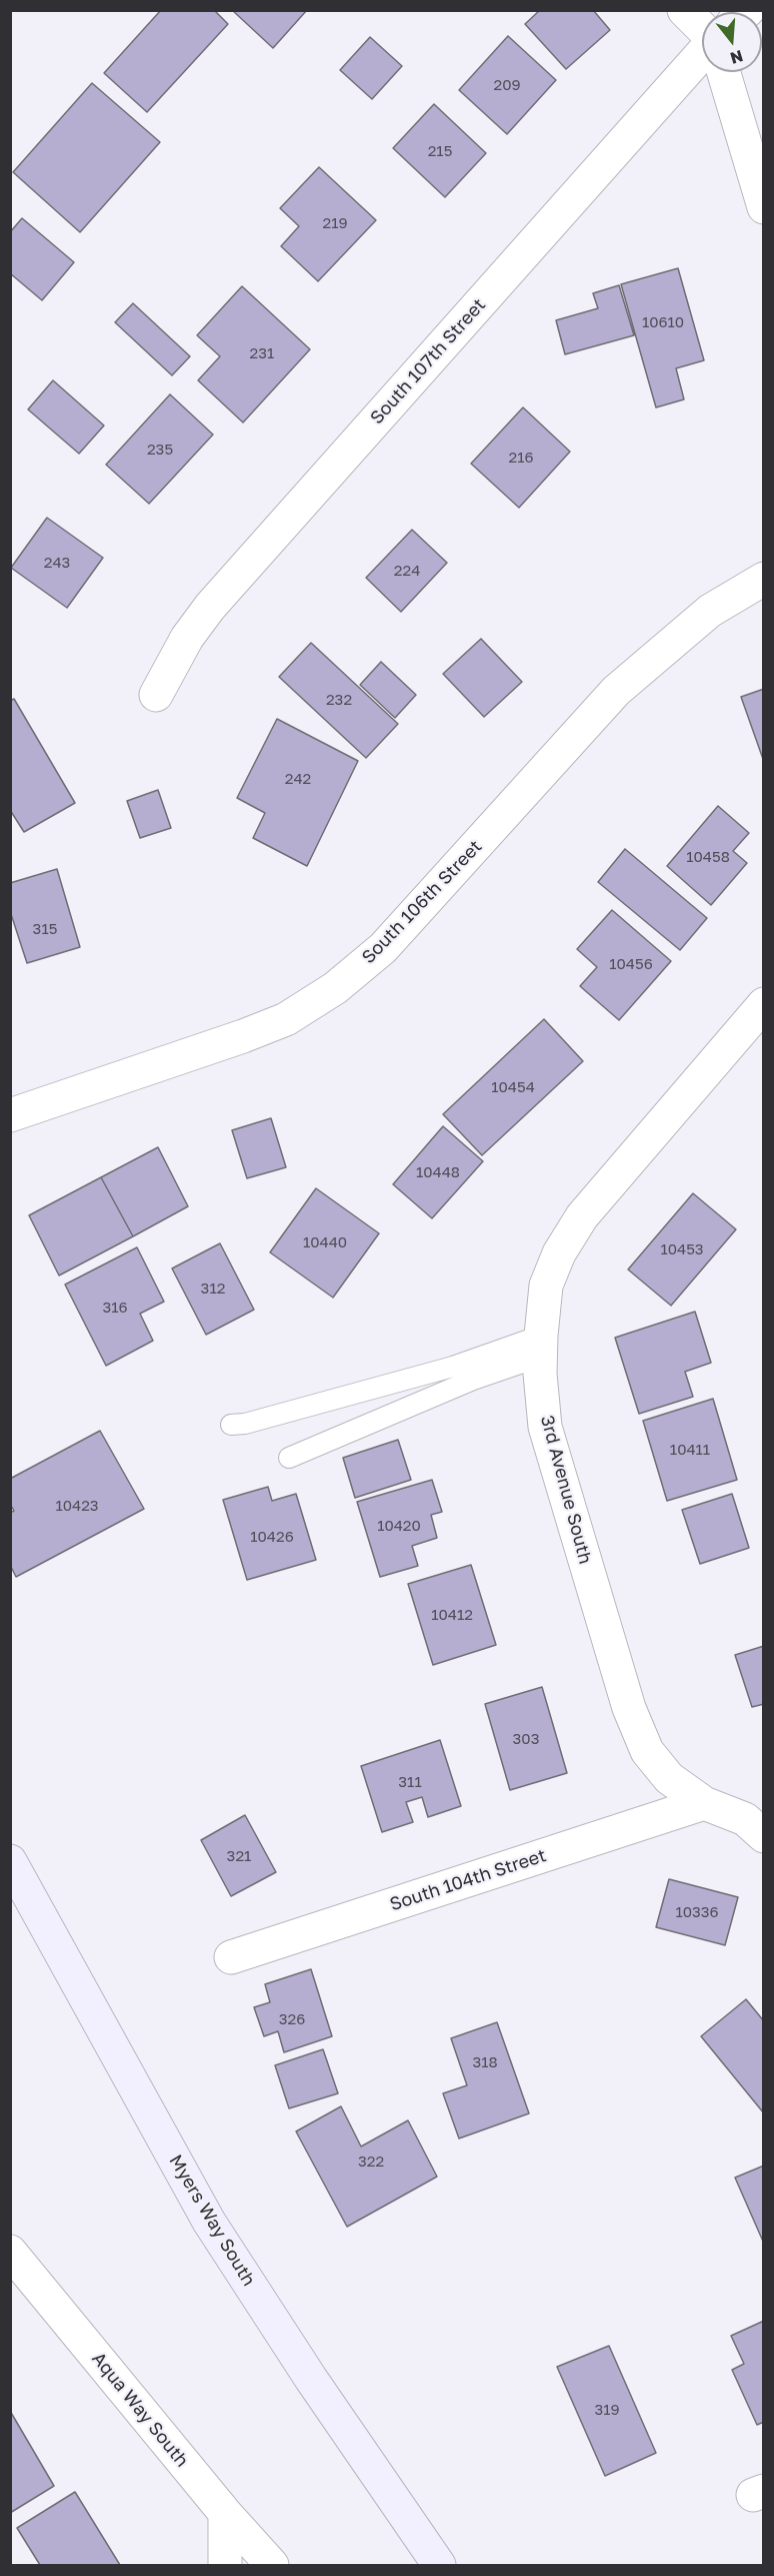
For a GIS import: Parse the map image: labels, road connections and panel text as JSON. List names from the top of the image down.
{
  "streets": {
    "main road": ["Myers Way South"],
    "street": [
      "South 107th Street",
      "South 106th Street",
      "3rd Avenue South",
      "South 104th Street",
      "Aqua Way South"
    ]
  },
  "crossings": [
    ["3rd Avenue South", "South 104th Street"]
  ],
  "house_numbers": [
    "209",
    "215",
    "219",
    "10610",
    "231",
    "235",
    "216",
    "243",
    "224",
    "232",
    "242",
    "10458",
    "315",
    "10456",
    "10454",
    "10448",
    "10440",
    "10453",
    "312",
    "316",
    "10411",
    "10423",
    "10420",
    "10426",
    "10412",
    "303",
    "311",
    "321",
    "10336",
    "326",
    "318",
    "322",
    "319"
  ],
  "north": "bottom"
}
